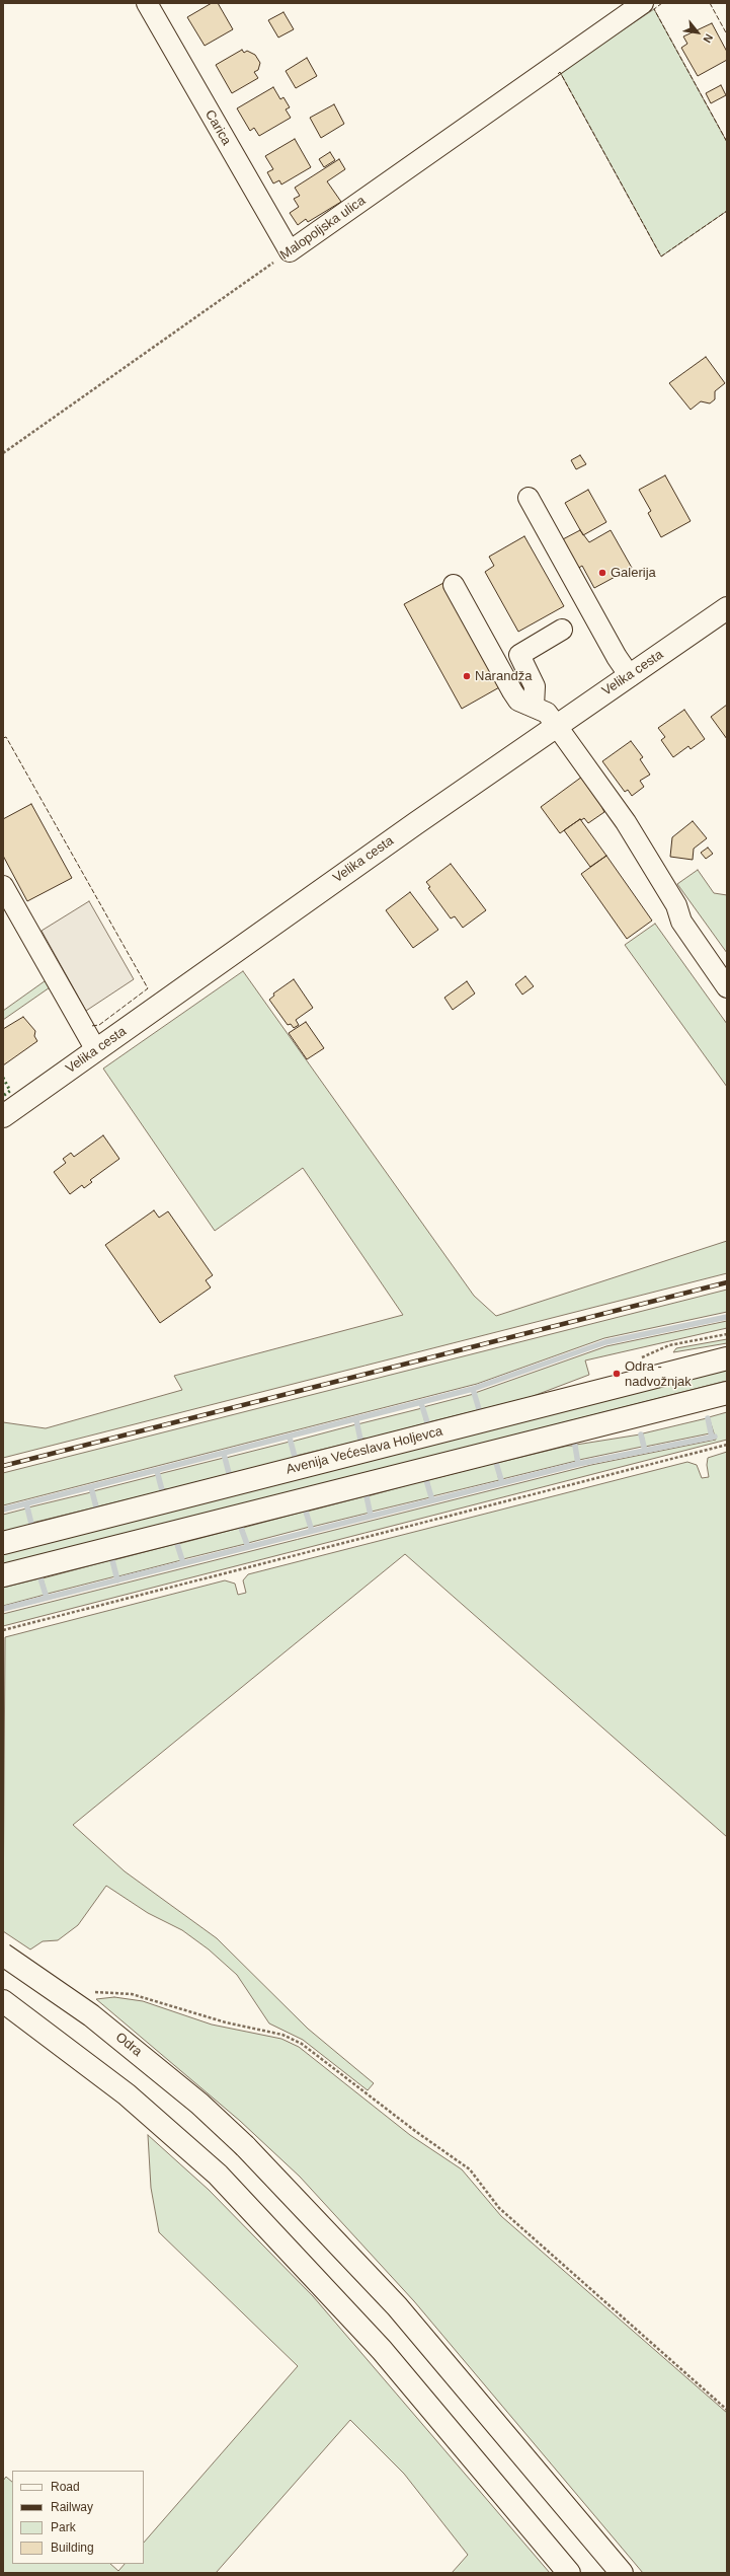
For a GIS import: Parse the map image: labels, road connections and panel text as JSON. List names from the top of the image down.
{
  "streets": {
    "main road": ["Velika cesta", "Avenija Većeslava Holjevca", "Odra"],
    "street": ["Carica", "Malopoljska ulica"]
  },
  "crossings": [
    ["Carica", "Malopoljska ulica"]
  ],
  "places": ["Galerija", "Narandža", "Odra - nadvožnjak"],
  "legend": [
    "Road",
    "Railway",
    "Park",
    "Building"
  ],
  "north": "bottom right"
}
